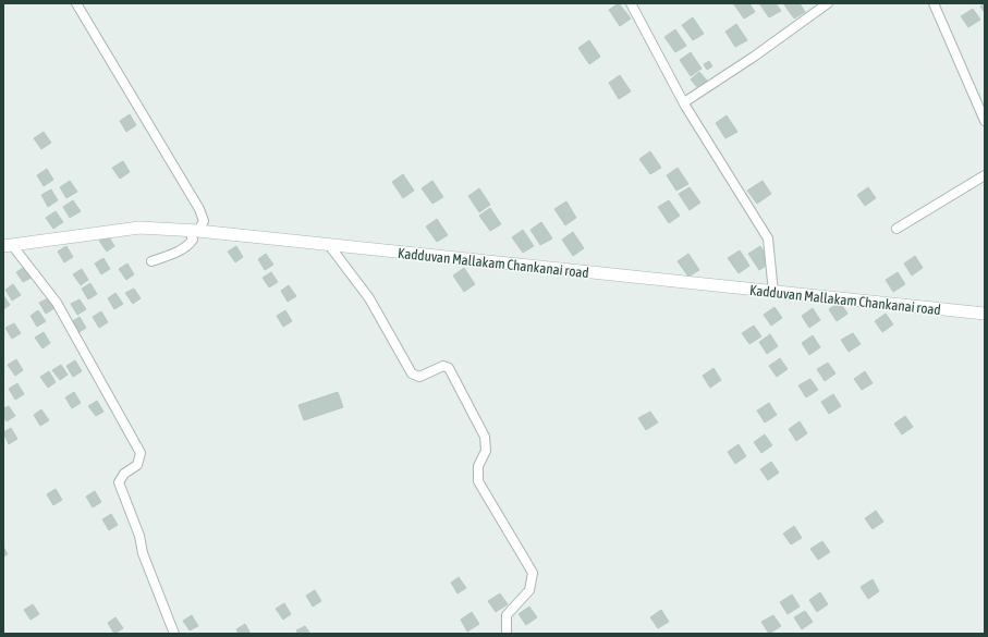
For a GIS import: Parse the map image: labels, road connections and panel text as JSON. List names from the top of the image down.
{
  "streets": {
    "main road": ["Kadduvan Mallakam Chankanai road"]
  }
}
